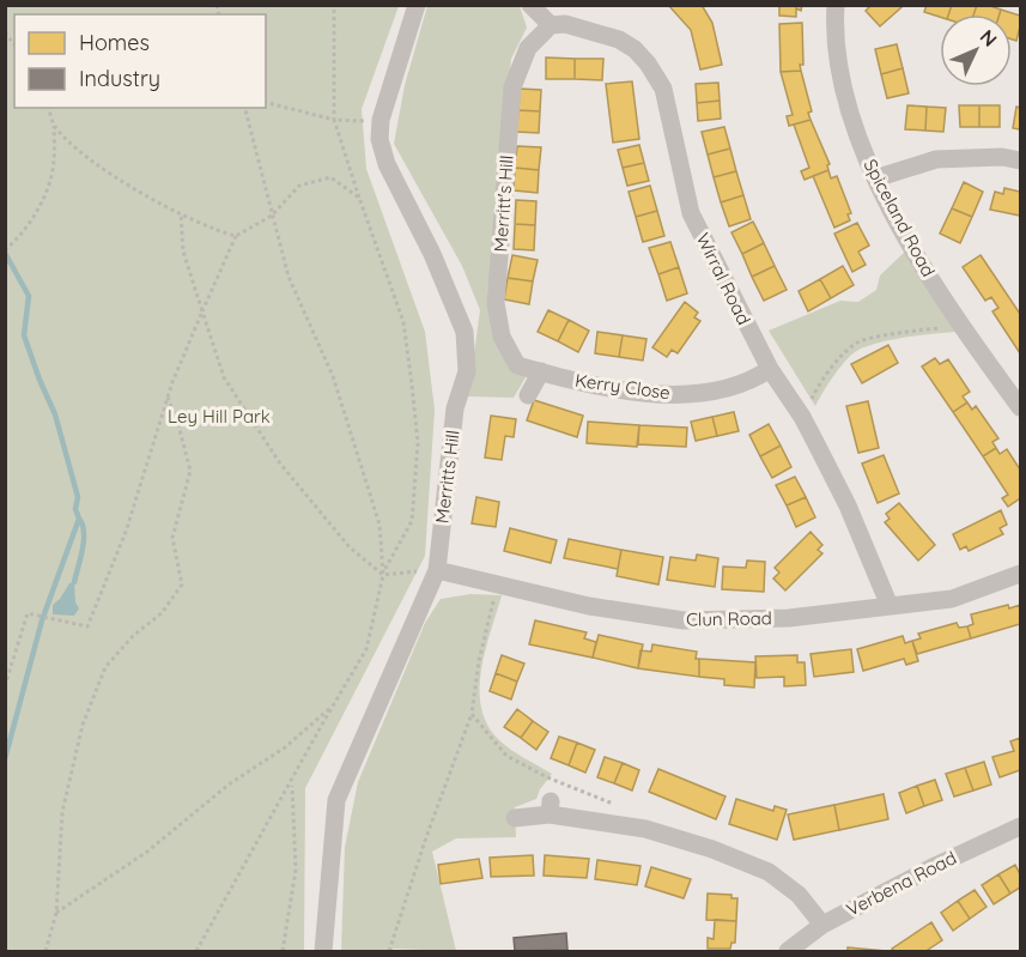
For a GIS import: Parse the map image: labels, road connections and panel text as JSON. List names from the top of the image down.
{
  "streets": {
    "street": [
      "Merritt's Hill",
      "Spiceland Road",
      "Wirral Road",
      "Kerry Close",
      "Merritts Hill",
      "Clun Road",
      "Verbena Road"
    ]
  },
  "crossings": [
    ["Merritt's Hill", "Wirral Road"],
    ["Merritt's Hill", "Kerry Close"],
    ["Wirral Road", "Kerry Close"],
    ["Wirral Road", "Clun Road"],
    ["Merritts Hill", "Clun Road"]
  ],
  "parks": ["Ley Hill Park"],
  "legend": ["Homes", "Industry"],
  "north": "top right"
}
